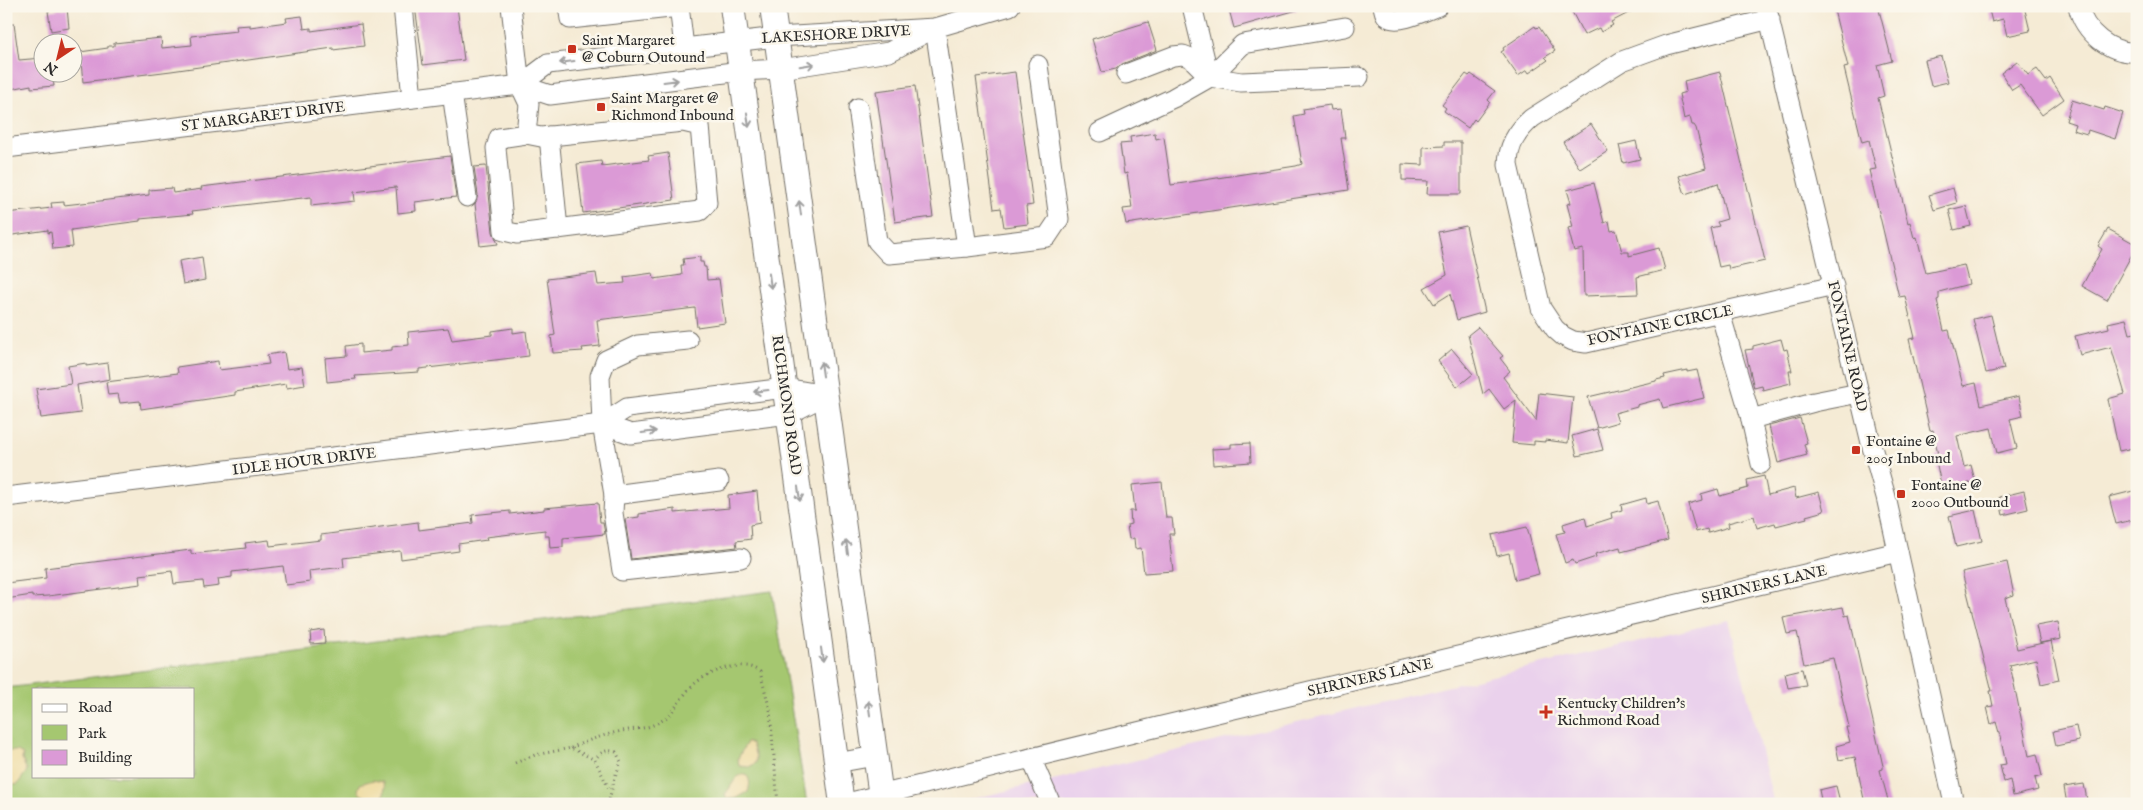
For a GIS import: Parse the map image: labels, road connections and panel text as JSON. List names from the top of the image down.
{
  "streets": {
    "main road": ["RICHMOND ROAD"],
    "street": [
      "LAKESHORE DRIVE",
      "ST MARGARET DRIVE",
      "FONTAINE CIRCLE",
      "FONTAINE ROAD",
      "IDLE HOUR DRIVE",
      "SHRINERS LANE"
    ]
  },
  "crossings": [
    ["LAKESHORE DRIVE", "ST MARGARET DRIVE"],
    ["LAKESHORE DRIVE", "RICHMOND ROAD"],
    ["ST MARGARET DRIVE", "RICHMOND ROAD"],
    ["FONTAINE CIRCLE", "FONTAINE ROAD"],
    ["FONTAINE ROAD", "SHRINERS LANE"],
    ["RICHMOND ROAD", "IDLE HOUR DRIVE"],
    ["RICHMOND ROAD", "SHRINERS LANE"]
  ],
  "places": {
    "transit": [
      "Saint Margaret @ Coburn Outound",
      "Saint Margaret @ Richmond Inbound",
      "Fontaine @ 2005 Inbound",
      "Fontaine @ 2000 Outbound"
    ],
    "health": ["Kentucky Children's Richmond Road"]
  },
  "legend": ["Road", "Park", "Building"],
  "north": "bottom left"
}
